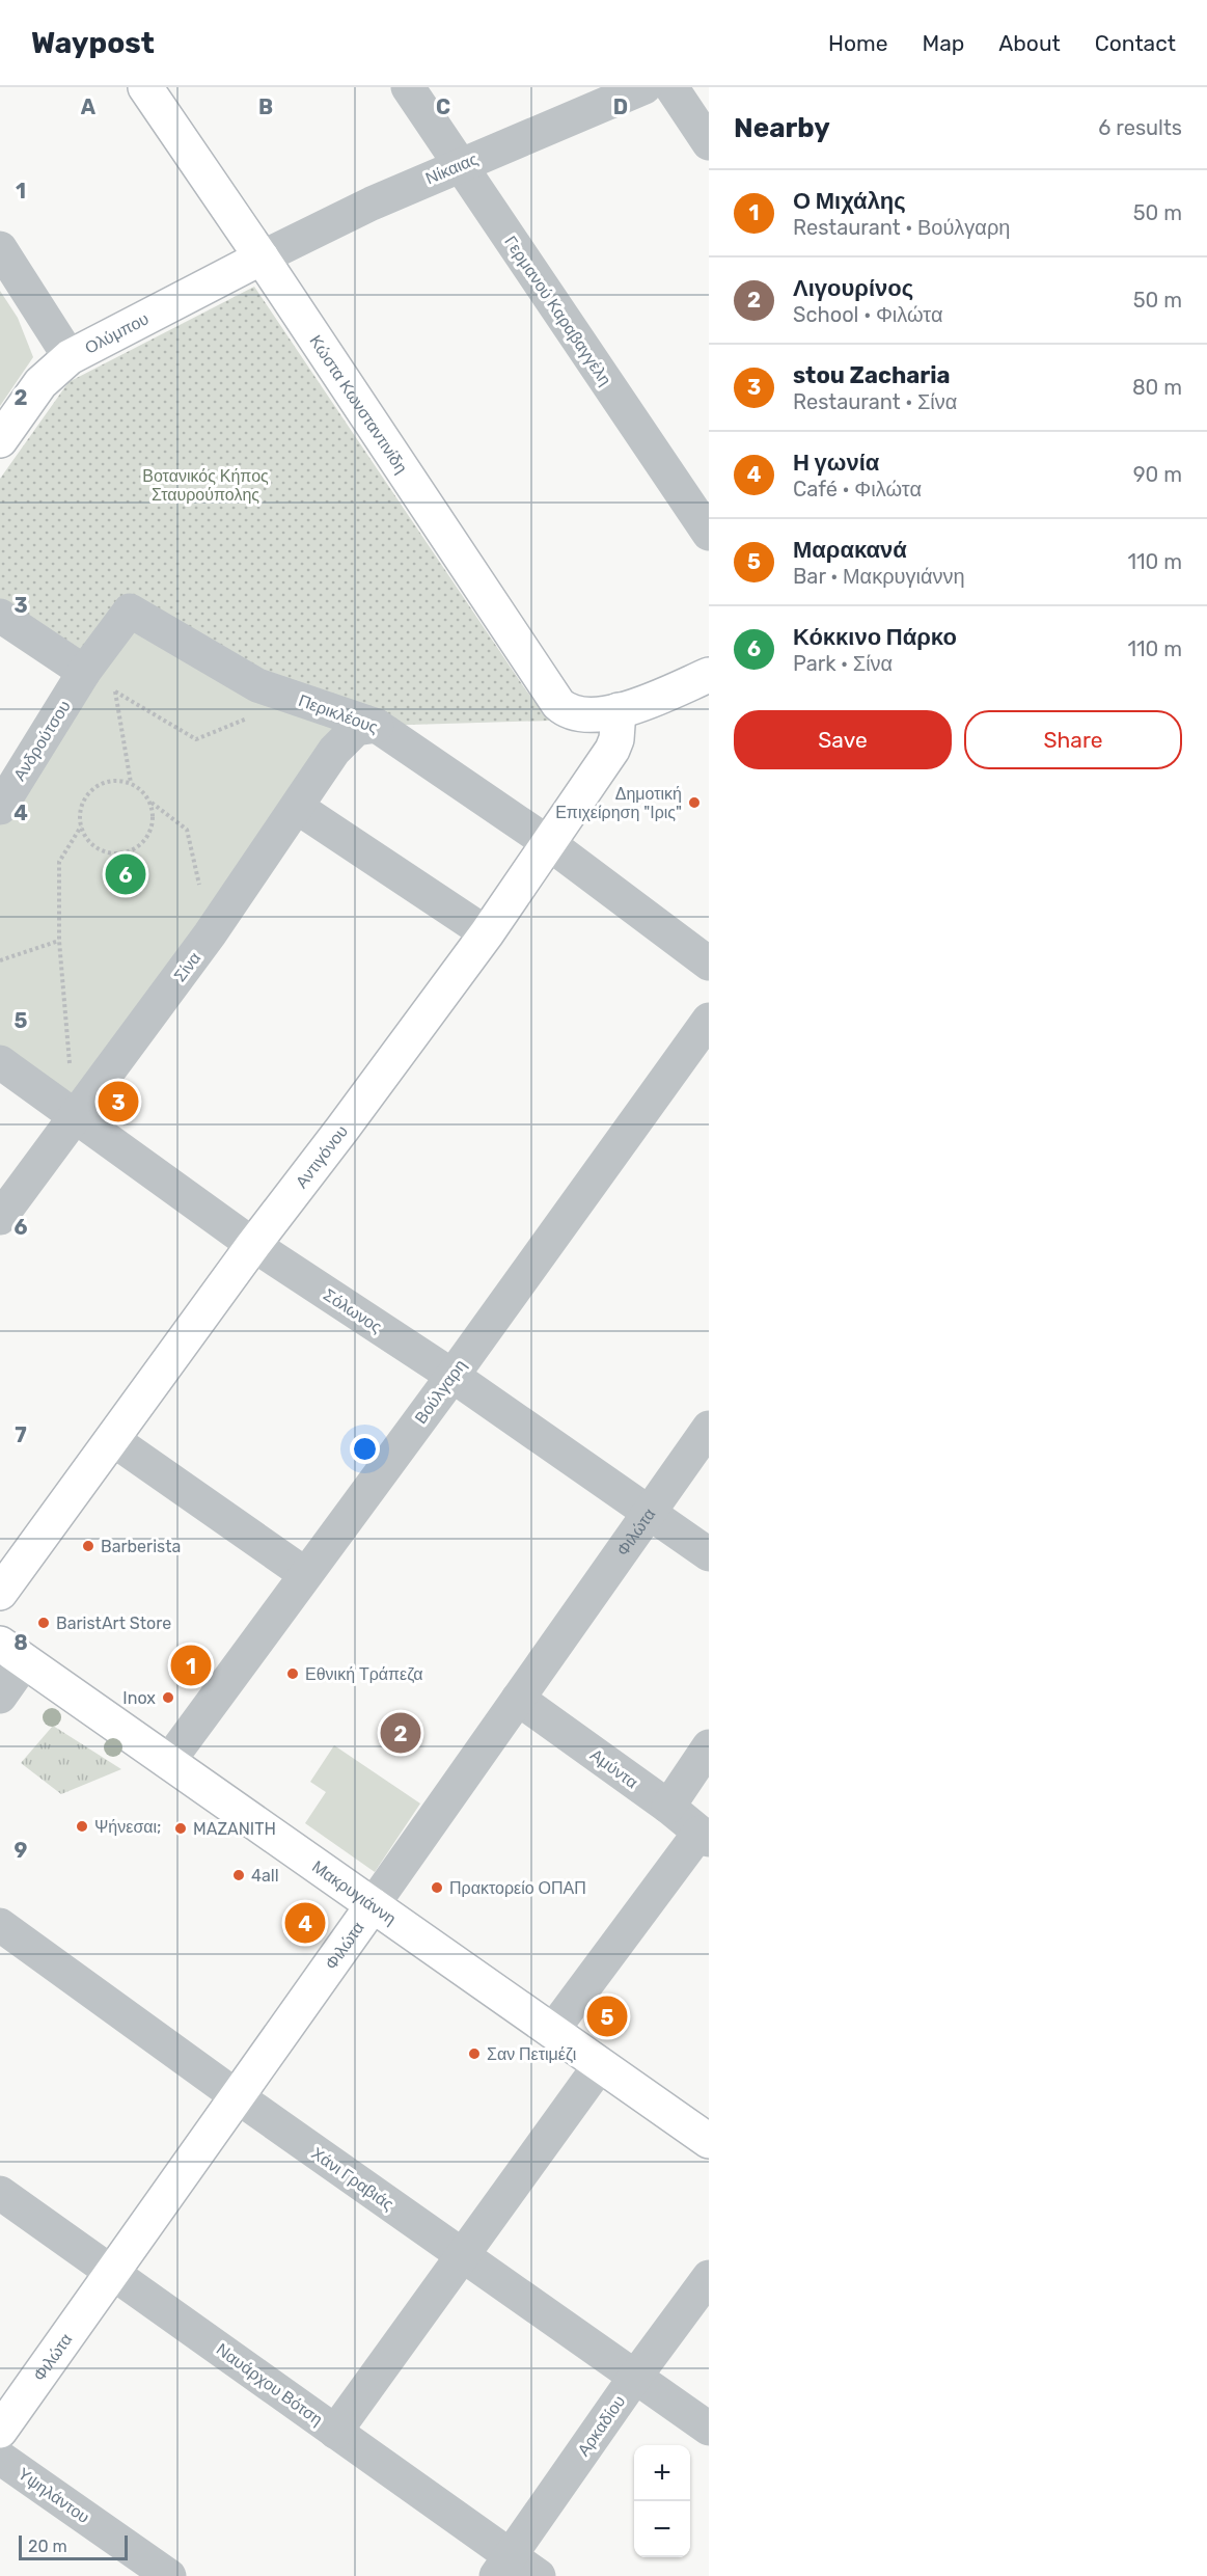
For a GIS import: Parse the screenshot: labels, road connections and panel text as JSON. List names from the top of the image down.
{
  "streets": {
    "street": [
      "Νίκαιας",
      "Γερμανού Καραβαγγέλη",
      "Ολύμπου",
      "Κώστα Κωνσταντινίδη",
      "Περικλέους",
      "Ανδρούτσου",
      "Σίνα",
      "Αντιγόνου",
      "Σόλωνος",
      "Βούλγαρη",
      "Φιλώτα",
      "Αμύντα",
      "Μακρυγιάννη",
      "Χάνι Γραβιάς",
      "Ναυάρχου Βότση",
      "Αρκαδίου",
      "Υψηλάντου"
    ]
  },
  "crossings": [
    ["Νίκαιας", "Γερμανού Καραβαγγέλη"],
    ["Νίκαιας", "Ολύμπου"],
    ["Νίκαιας", "Κώστα Κωνσταντινίδη"],
    ["Ολύμπου", "Κώστα Κωνσταντινίδη"],
    ["Κώστα Κωνσταντινίδη", "Αντιγόνου"],
    ["Περικλέους", "Ανδρούτσου"],
    ["Περικλέους", "Σίνα"],
    ["Περικλέους", "Αντιγόνου"],
    ["Σίνα", "Σόλωνος"],
    ["Αντιγόνου", "Σόλωνος"],
    ["Σόλωνος", "Βούλγαρη"],
    ["Σόλωνος", "Φιλώτα"],
    ["Βούλγαρη", "Μακρυγιάννη"],
    ["Φιλώτα", "Αμύντα"],
    ["Φιλώτα", "Μακρυγιάννη"],
    ["Φιλώτα", "Χάνι Γραβιάς"],
    ["Φιλώτα", "Ναυάρχου Βότση"],
    ["Χάνι Γραβιάς", "Αρκαδίου"],
    ["Ναυάρχου Βότση", "Αρκαδίου"]
  ],
  "parks": ["Βοτανικός Κήπος Σταυρούπολης"],
  "places": [
    "Δημοτική Επιχείρηση \"Ιρις\"",
    "Barberista",
    "BaristArt Store",
    "Εθνική Τράπεζα",
    "Inox",
    "Ψήνεσαι;",
    "MAZANITH",
    "4all",
    "Πρακτορείο ΟΠΑΠ",
    "Σαν Πετιμέζι"
  ],
  "scale_bar": "20 m",
  "page": {
    "header": "Waypost",
    "nav": [
      "Home",
      "Map",
      "About",
      "Contact"
    ],
    "heading": ["Nearby", "6 results"],
    "list": [
      {
        "mark": "1",
        "name": "Ο Μιχάλης",
        "note": "Restaurant · Βούλγαρη",
        "value": "50 m"
      },
      {
        "mark": "2",
        "name": "Λιγουρίνος",
        "note": "School · Φιλώτα",
        "value": "50 m"
      },
      {
        "mark": "3",
        "name": "stou Zacharia",
        "note": "Restaurant · Σίνα",
        "value": "80 m"
      },
      {
        "mark": "4",
        "name": "Η γωνία",
        "note": "Café · Φιλώτα",
        "value": "90 m"
      },
      {
        "mark": "5",
        "name": "Μαρακανά",
        "note": "Bar · Μακρυγιάννη",
        "value": "110 m"
      },
      {
        "mark": "6",
        "name": "Κόκκινο Πάρκο",
        "note": "Park · Σίνα",
        "value": "110 m"
      }
    ],
    "buttons": ["Save", "Share"],
    "pins": [
      "6",
      "3",
      "1",
      "2",
      "4",
      "5"
    ],
    "map_buttons": ["+", "−"],
    "scale": "20 m"
  },
  "grid": {
    "columns": [
      "A",
      "B",
      "C",
      "D"
    ],
    "rows": [
      "1",
      "2",
      "3",
      "4",
      "5",
      "6",
      "7",
      "8",
      "9"
    ]
  }
}
